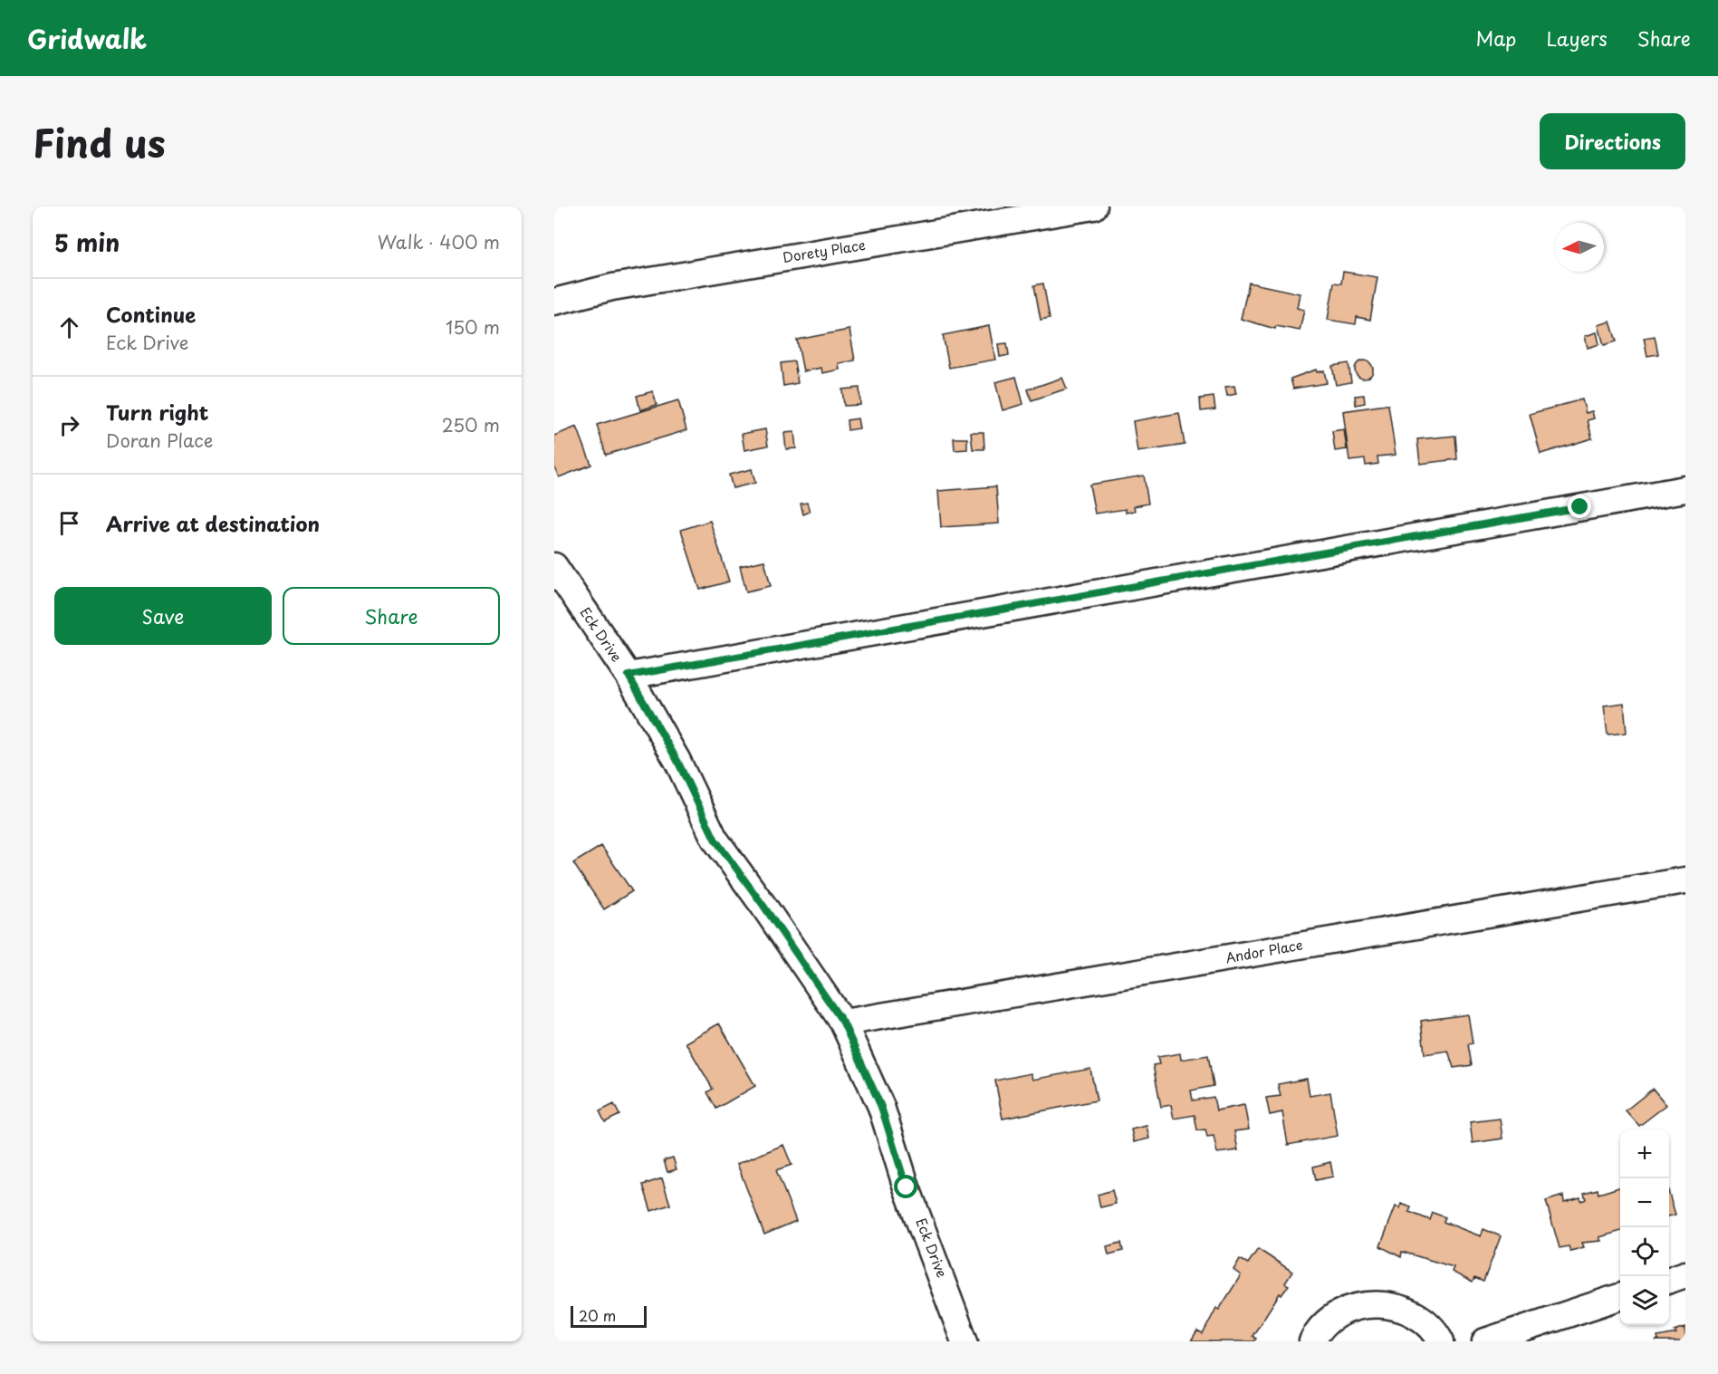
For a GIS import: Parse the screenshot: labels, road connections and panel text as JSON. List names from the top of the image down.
{
  "streets": {
    "street": ["Dorety Place", "Eck Drive", "Andor Place"]
  },
  "crossings": [
    ["Eck Drive", "Andor Place"]
  ],
  "scale_bar": "20 m",
  "north": "left",
  "page": {
    "header": "Gridwalk",
    "nav": ["Map", "Layers", "Share"],
    "title": "Find us",
    "buttons": [
      "Directions",
      ["Save", "Share"]
    ],
    "heading": ["5 min", "Walk · 400 m"],
    "list": [
      ["Continue", "Eck Drive", "150 m"],
      ["Turn right", "Doran Place", "250 m"],
      "Arrive at destination"
    ],
    "map_buttons": ["+", "−"],
    "scale": "20 m"
  }
}
